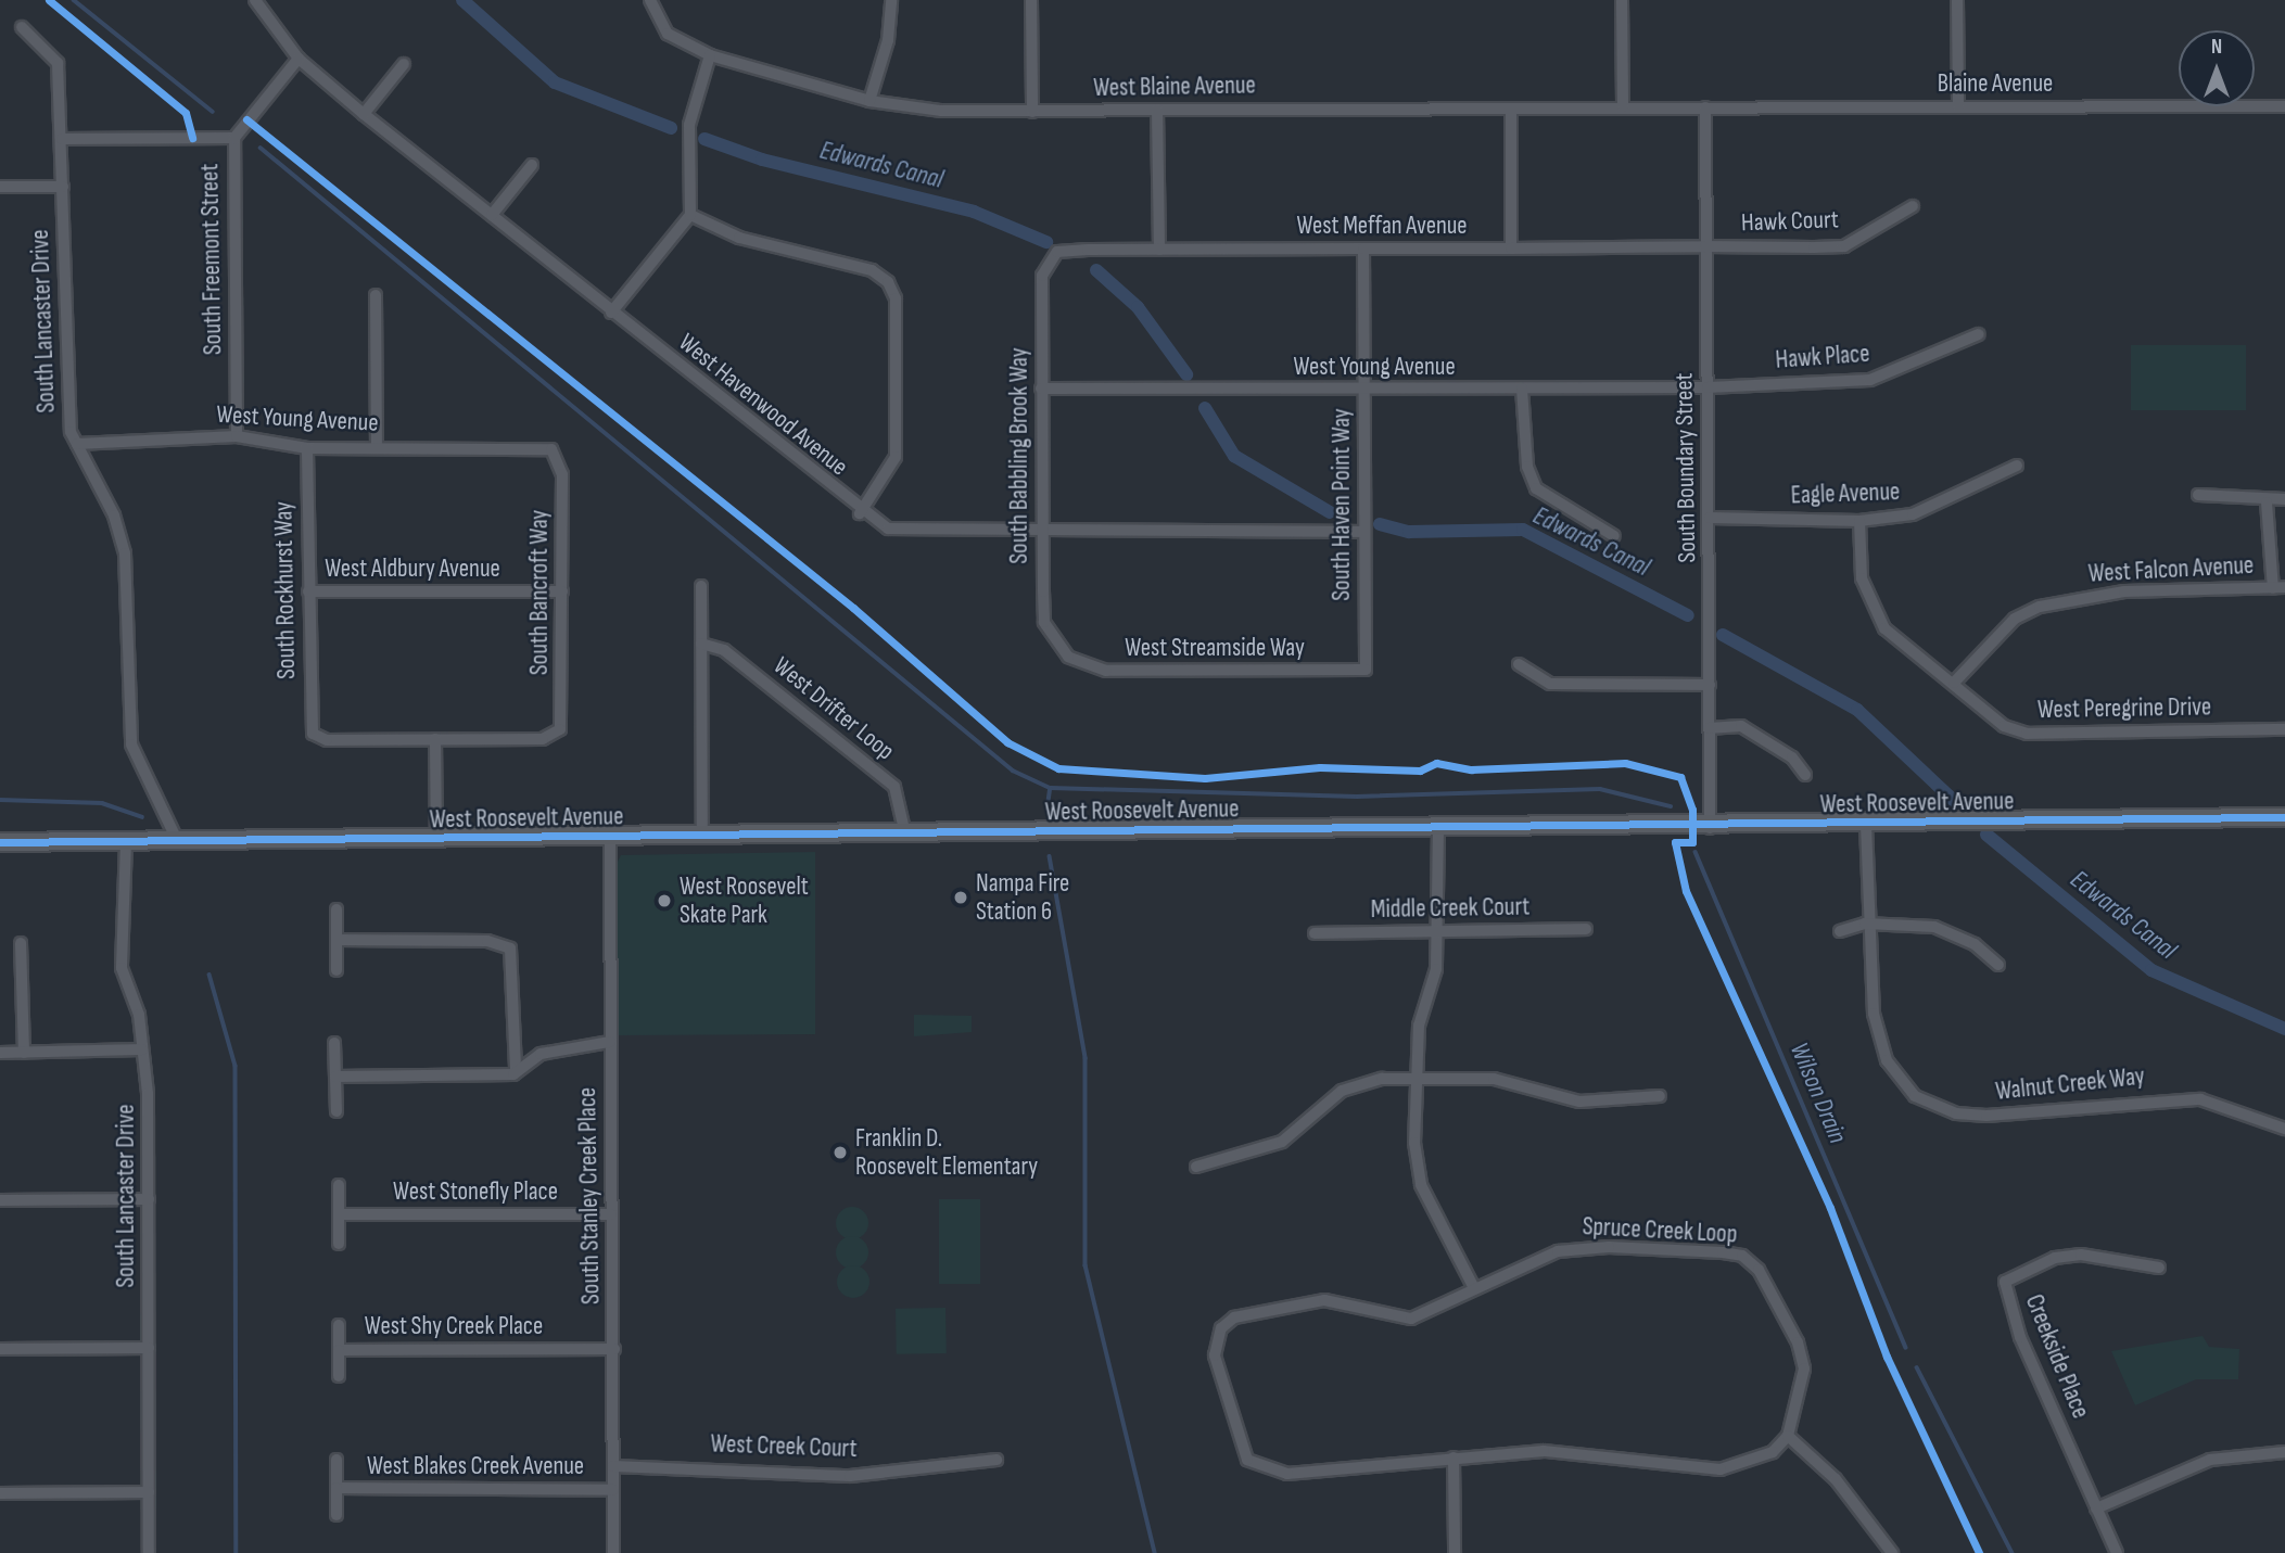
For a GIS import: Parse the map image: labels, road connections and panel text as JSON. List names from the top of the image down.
{
  "streets": {
    "street": [
      "Blaine Avenue",
      "West Blaine Avenue",
      "Hawk Court",
      "West Meffan Avenue",
      "South Freemont Street",
      "South Lancaster Drive",
      "Hawk Place",
      "West Young Avenue",
      "West Havenwood Avenue",
      "South Babbling Brook Way",
      "South Boundary Street",
      "Eagle Avenue",
      "South Haven Point Way",
      "West Aldbury Avenue",
      "West Falcon Avenue",
      "South Rockhurst Way",
      "South Bancroft Way",
      "West Streamside Way",
      "West Drifter Loop",
      "West Peregrine Drive",
      "West Roosevelt Avenue",
      "Middle Creek Court",
      "Walnut Creek Way",
      "West Stonefly Place",
      "South Stanley Creek Place",
      "Spruce Creek Loop",
      "West Shy Creek Place",
      "Creekside Place",
      "West Creek Court",
      "West Blakes Creek Avenue"
    ]
  },
  "crossings": [
    ["Blaine Avenue", "West Blaine Avenue"],
    ["Blaine Avenue", "South Boundary Street"],
    ["West Blaine Avenue", "South Boundary Street"],
    ["Hawk Court", "West Meffan Avenue"],
    ["Hawk Court", "South Boundary Street"],
    ["West Meffan Avenue", "South Babbling Brook Way"],
    ["West Meffan Avenue", "South Boundary Street"],
    ["West Meffan Avenue", "South Haven Point Way"],
    ["South Freemont Street", "West Young Avenue"],
    ["South Freemont Street", "West Havenwood Avenue"],
    ["South Lancaster Drive", "West Young Avenue"],
    ["South Lancaster Drive", "West Roosevelt Avenue"],
    ["Hawk Place", "West Young Avenue"],
    ["Hawk Place", "South Boundary Street"],
    ["West Young Avenue", "South Babbling Brook Way"],
    ["West Young Avenue", "South Boundary Street"],
    ["West Young Avenue", "South Haven Point Way"],
    ["West Young Avenue", "South Rockhurst Way"],
    ["West Young Avenue", "South Bancroft Way"],
    ["West Havenwood Avenue", "South Babbling Brook Way"],
    ["West Havenwood Avenue", "South Haven Point Way"],
    ["South Babbling Brook Way", "West Streamside Way"],
    ["South Boundary Street", "Eagle Avenue"],
    ["South Boundary Street", "West Roosevelt Avenue"],
    ["Eagle Avenue", "West Peregrine Drive"],
    ["South Haven Point Way", "West Streamside Way"],
    ["West Aldbury Avenue", "South Rockhurst Way"],
    ["West Aldbury Avenue", "South Bancroft Way"],
    ["West Falcon Avenue", "West Peregrine Drive"],
    ["South Rockhurst Way", "South Bancroft Way"],
    ["West Drifter Loop", "West Roosevelt Avenue"],
    ["West Roosevelt Avenue", "Walnut Creek Way"],
    ["West Roosevelt Avenue", "South Stanley Creek Place"],
    ["West Stonefly Place", "South Stanley Creek Place"],
    ["South Stanley Creek Place", "West Shy Creek Place"],
    ["South Stanley Creek Place", "West Creek Court"],
    ["South Stanley Creek Place", "West Blakes Creek Avenue"]
  ],
  "water": ["Edwards Canal", "Wilson Drain"],
  "places": ["Nampa Fire Station 6", "West Roosevelt Skate Park", "Franklin D. Roosevelt Elementary"],
  "north": "top"
}
